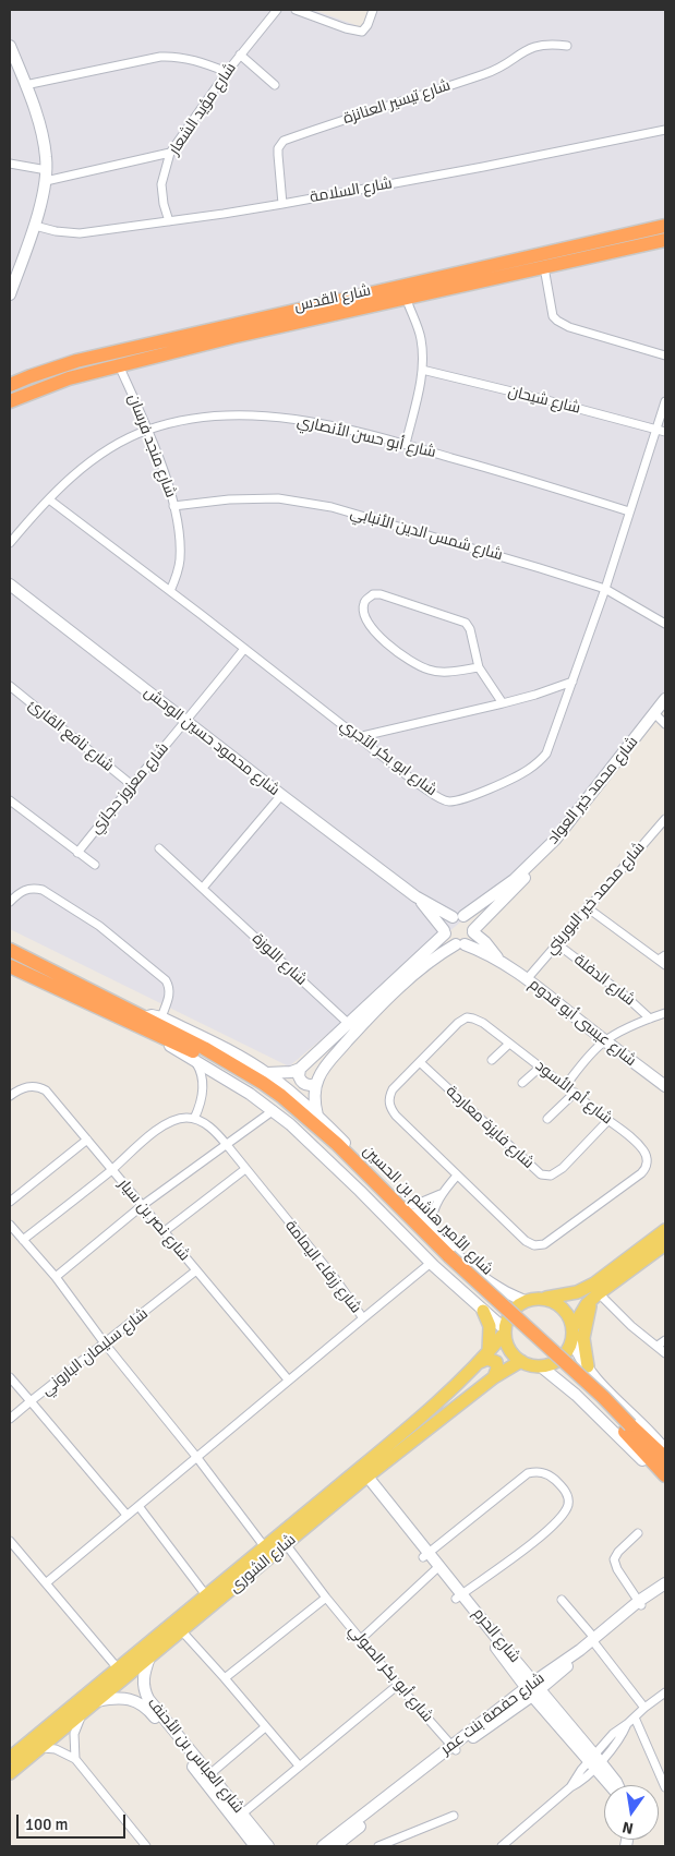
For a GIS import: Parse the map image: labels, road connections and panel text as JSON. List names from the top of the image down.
{
  "streets": {
    "highway": ["شارع القدس", "شارع الأمير هاشم بن الحسين"],
    "main road": ["شارع الشورى"],
    "street": [
      "شارع تيسير العنانزة",
      "شارع مؤيد الشعار",
      "شارع السلامة",
      "شارع شيحان",
      "شارع أبو حسن الأنصاري",
      "شارع منجد فرسان",
      "شارع شمس الدين الأنبابي",
      "شارع نافع القارئ",
      "شارع محمود حسين الوحش",
      "شارع ابو بكر الآجري",
      "شارع معزوز حجازي",
      "شارع محمد خير العواد",
      "شارع محمد خير البوريني",
      "شارع اللوزة",
      "شارع الدفلة",
      "شارع عيسى أبو قدوم",
      "شارع أم الأسود",
      "شارع فايزة معارجة",
      "شارع نصر بن سيار",
      "شارع زرقاء اليمامة",
      "شارع سليمان الباروني",
      "شارع الحرم",
      "شارع أبو بكر الصولي",
      "شارع حفصة بنت عمر",
      "شارع العباس بن الأحنف"
    ]
  },
  "crossings": [
    ["شارع تيسير العنانزة", "شارع السلامة"],
    ["شارع مؤيد الشعار", "شارع السلامة"],
    ["شارع القدس", "شارع منجد فرسان"],
    ["شارع شيحان", "شارع ابو بكر الآجري"],
    ["شارع أبو حسن الأنصاري", "شارع منجد فرسان"],
    ["شارع أبو حسن الأنصاري", "شارع ابو بكر الآجري"],
    ["شارع منجد فرسان", "شارع شمس الدين الأنبابي"],
    ["شارع منجد فرسان", "شارع ابو بكر الآجري"],
    ["شارع شمس الدين الأنبابي", "شارع ابو بكر الآجري"],
    ["شارع نافع القارئ", "شارع معزوز حجازي"],
    ["شارع محمود حسين الوحش", "شارع معزوز حجازي"],
    ["شارع محمود حسين الوحش", "شارع محمد خير العواد"],
    ["شارع محمود حسين الوحش", "شارع عيسى أبو قدوم"],
    ["شارع ابو بكر الآجري", "شارع معزوز حجازي"],
    ["شارع محمد خير العواد", "شارع عيسى أبو قدوم"],
    ["شارع محمد خير البوريني", "شارع الدفلة"],
    ["شارع محمد خير البوريني", "شارع عيسى أبو قدوم"],
    ["شارع أم الأسود", "شارع فايزة معارجة"],
    ["شارع الأمير هاشم بن الحسين", "شارع الشورى"],
    ["شارع نصر بن سيار", "شارع زرقاء اليمامة"],
    ["شارع نصر بن سيار", "شارع سليمان الباروني"],
    ["شارع زرقاء اليمامة", "شارع سليمان الباروني"],
    ["شارع الشورى", "شارع الحرم"],
    ["شارع الشورى", "شارع أبو بكر الصولي"],
    ["شارع الشورى", "شارع العباس بن الأحنف"],
    ["شارع الحرم", "شارع حفصة بنت عمر"],
    ["شارع أبو بكر الصولي", "شارع حفصة بنت عمر"]
  ],
  "scale_bar": "100 m",
  "north": "bottom"
}
